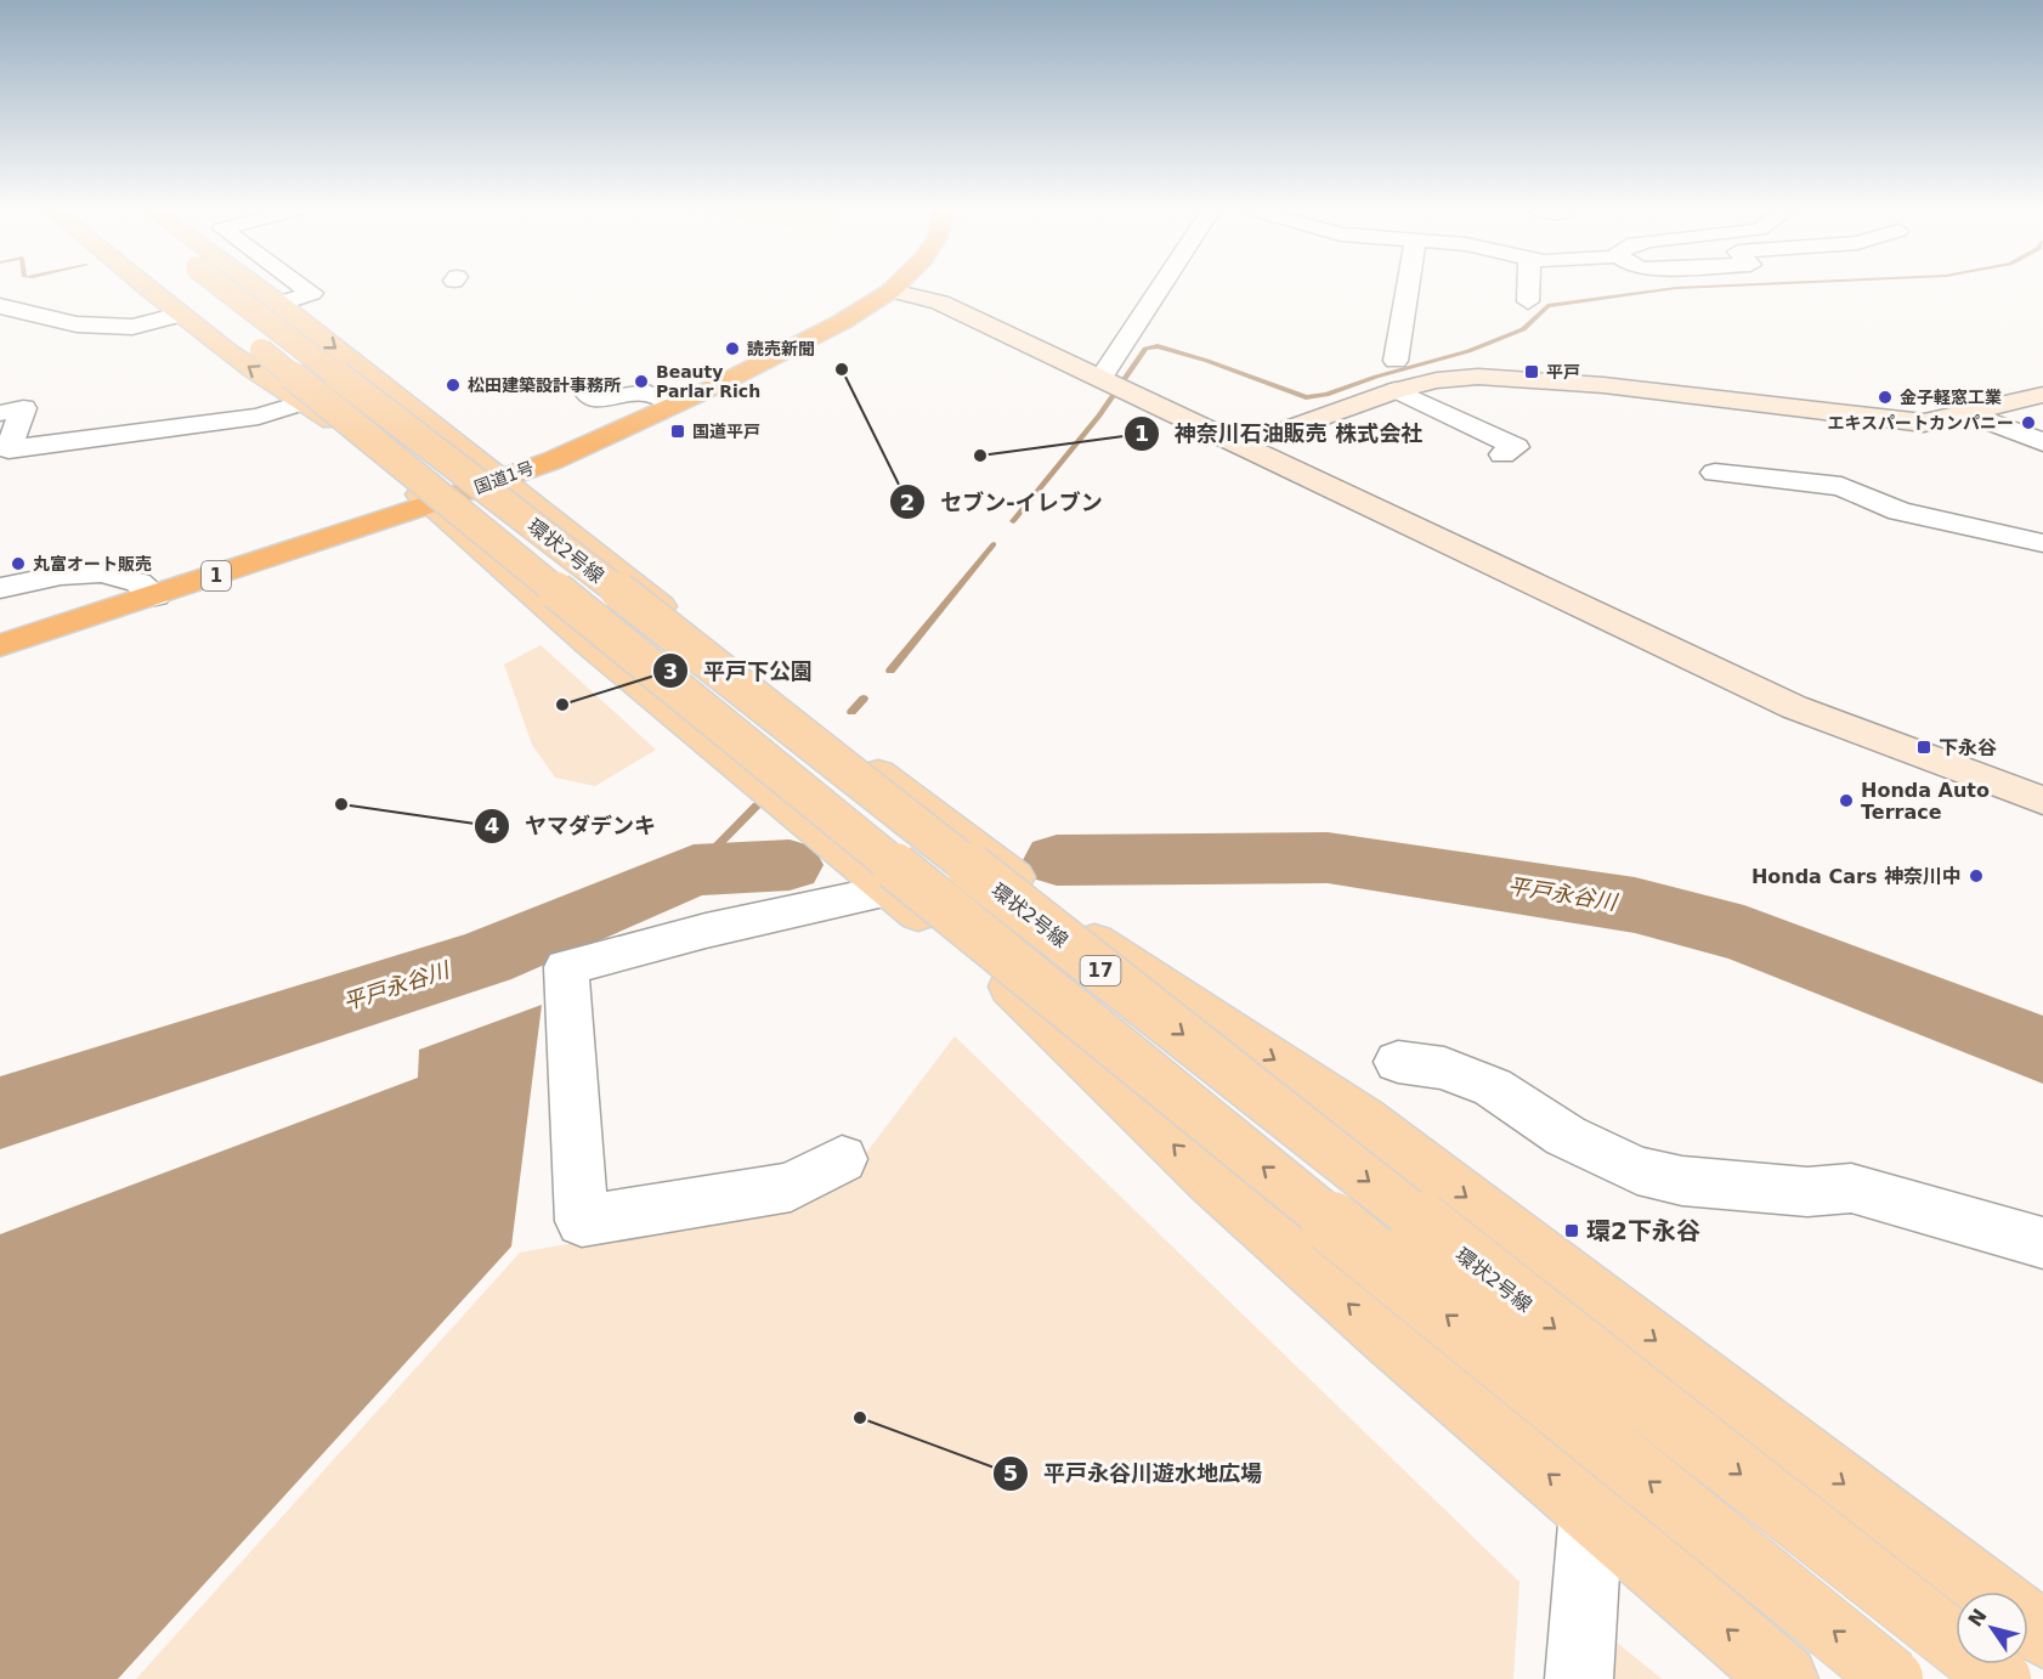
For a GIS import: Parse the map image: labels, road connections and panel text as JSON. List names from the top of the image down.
{
  "streets": {
    "highway": ["国道1号", "1"],
    "main road": ["環状2号線", "17"]
  },
  "water": ["平戸永谷川"],
  "places": {
    "other": [
      "読売新聞",
      "セブン-イレブン",
      "Beauty Parlar Rich",
      "松田建築設計事務所",
      "金子軽窓工業",
      "エキスパートカンパニー",
      "神奈川石油販売 株式会社",
      "丸富オート販売",
      "平戸下公園",
      "Honda Auto Terrace",
      "ヤマダデンキ",
      "Honda Cars 神奈川中",
      "平戸永谷川遊水地広場"
    ],
    "transit": [
      "平戸",
      "国道平戸",
      "下永谷",
      "環2下永谷"
    ]
  },
  "north": "top left"
}
